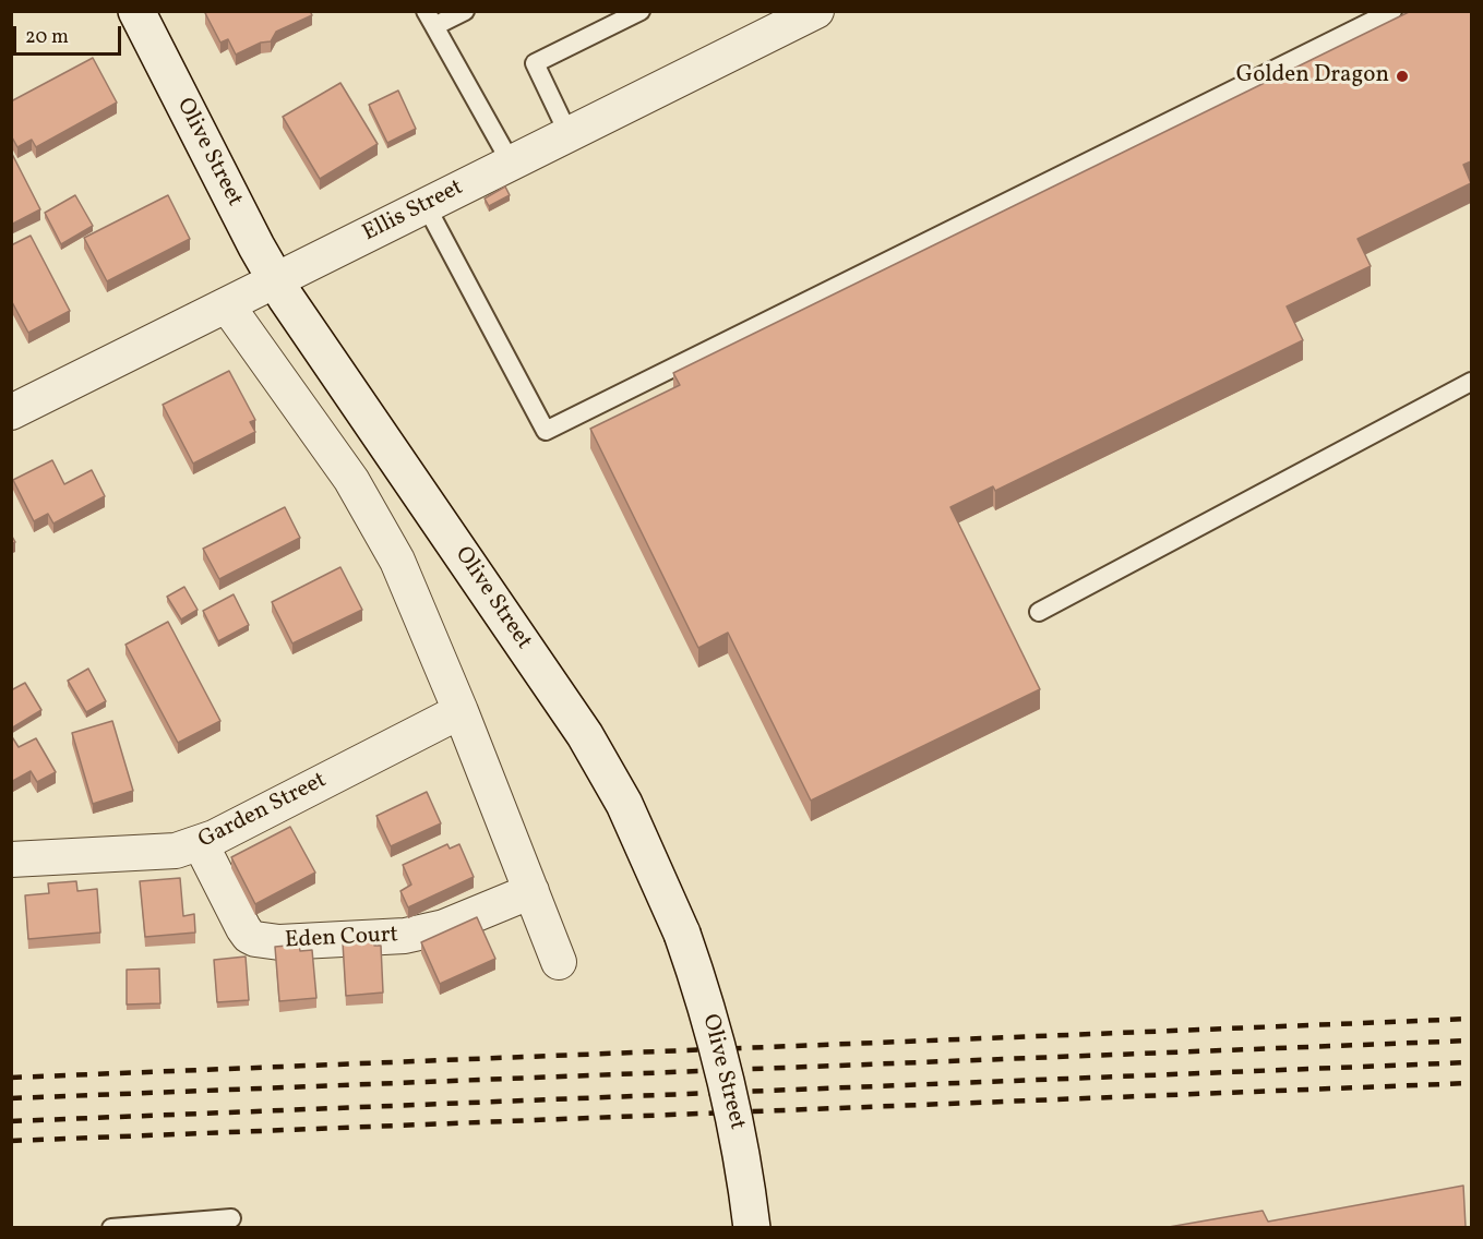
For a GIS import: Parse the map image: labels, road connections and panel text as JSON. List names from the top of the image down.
{
  "streets": {
    "main road": ["Olive Street"],
    "street": ["Ellis Street", "Garden Street", "Eden Court"]
  },
  "crossings": [
    ["Olive Street", "Ellis Street"],
    ["Garden Street", "Eden Court"]
  ],
  "places": ["Golden Dragon"],
  "scale_bar": "20 m"
}
